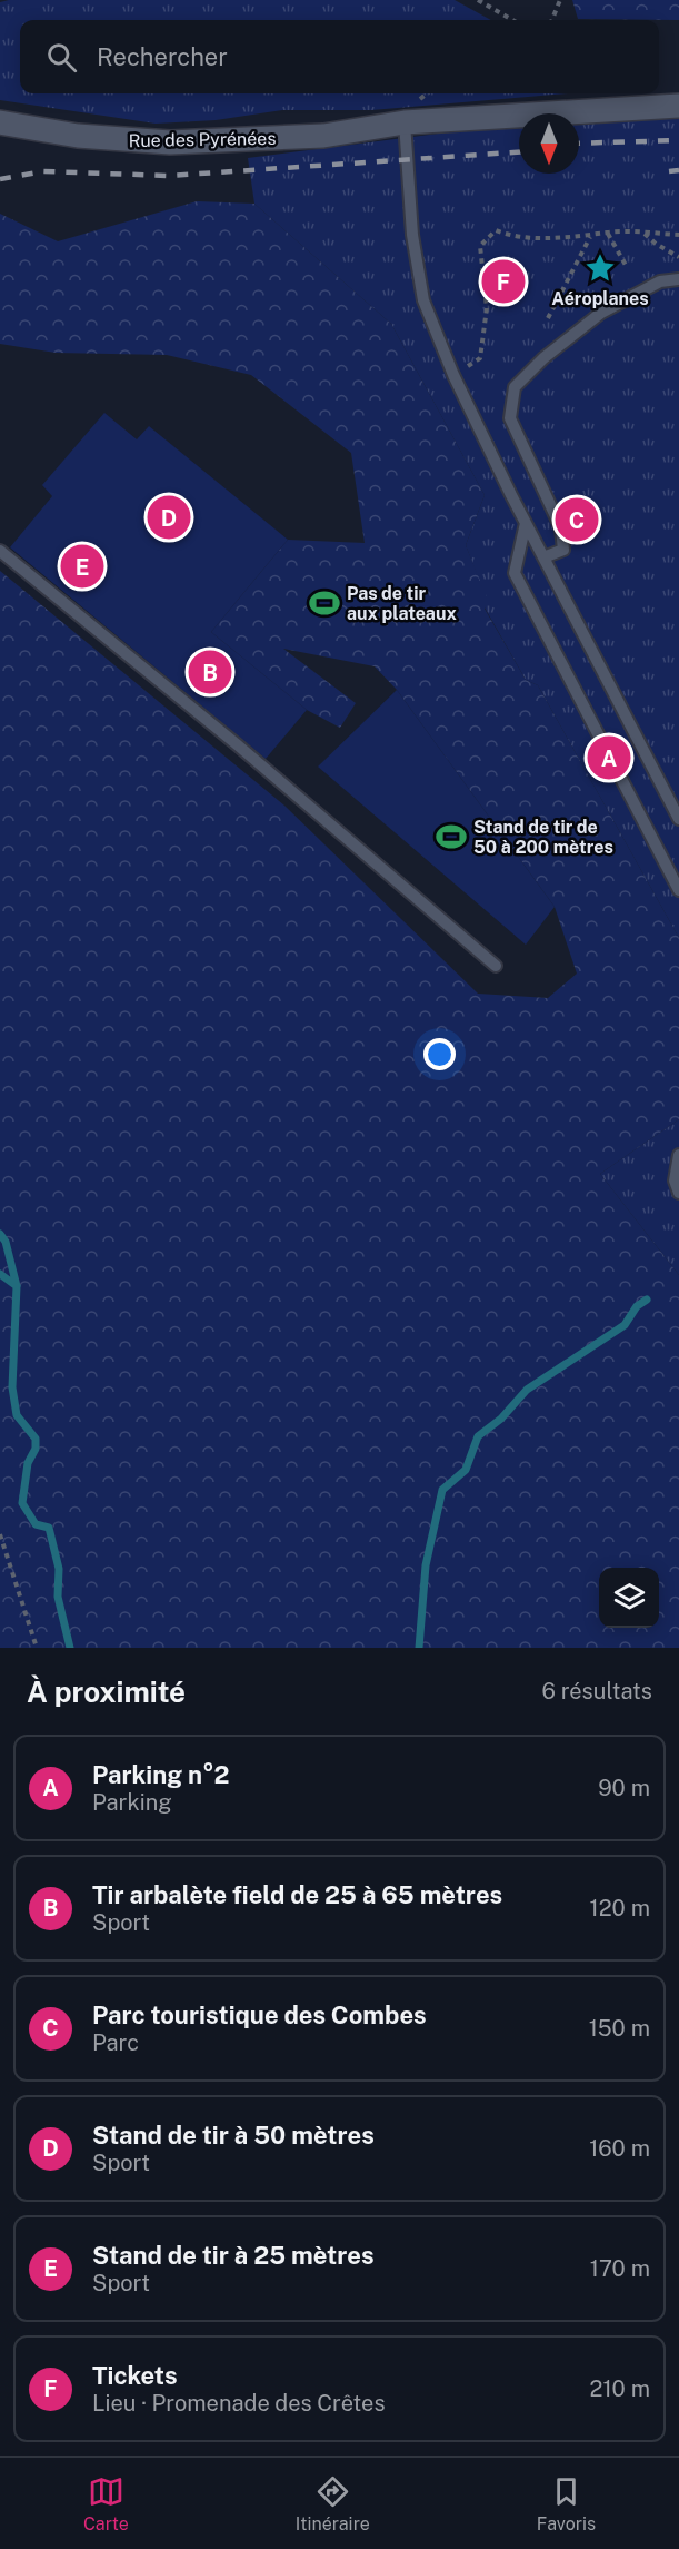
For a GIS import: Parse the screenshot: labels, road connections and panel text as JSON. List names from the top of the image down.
{
  "streets": {
    "street": ["Rue des Pyrénées"]
  },
  "places": {
    "place": ["Aéroplanes"],
    "sports": ["Pas de tir aux plateaux", "Stand de tir de 50 à 200 mètres"]
  },
  "north": "bottom",
  "page": {
    "search": "Rechercher",
    "pins": [
      "F",
      "D",
      "C",
      "E",
      "B",
      "A"
    ],
    "heading": ["À proximité", "6 résultats"],
    "list": [
      {
        "mark": "A",
        "name": "Parking n°2",
        "note": "Parking",
        "value": "90 m"
      },
      {
        "mark": "B",
        "name": "Tir arbalète field de 25 à 65 mètres",
        "note": "Sport",
        "value": "120 m"
      },
      {
        "mark": "C",
        "name": "Parc touristique des Combes",
        "note": "Parc",
        "value": "150 m"
      },
      {
        "mark": "D",
        "name": "Stand de tir à 50 mètres",
        "note": "Sport",
        "value": "160 m"
      },
      {
        "mark": "E",
        "name": "Stand de tir à 25 mètres",
        "note": "Sport",
        "value": "170 m"
      },
      {
        "mark": "F",
        "name": "Tickets",
        "note": "Lieu · Promenade des Crêtes",
        "value": "210 m"
      }
    ],
    "nav": ["Carte", "Itinéraire", "Favoris"]
  }
}
